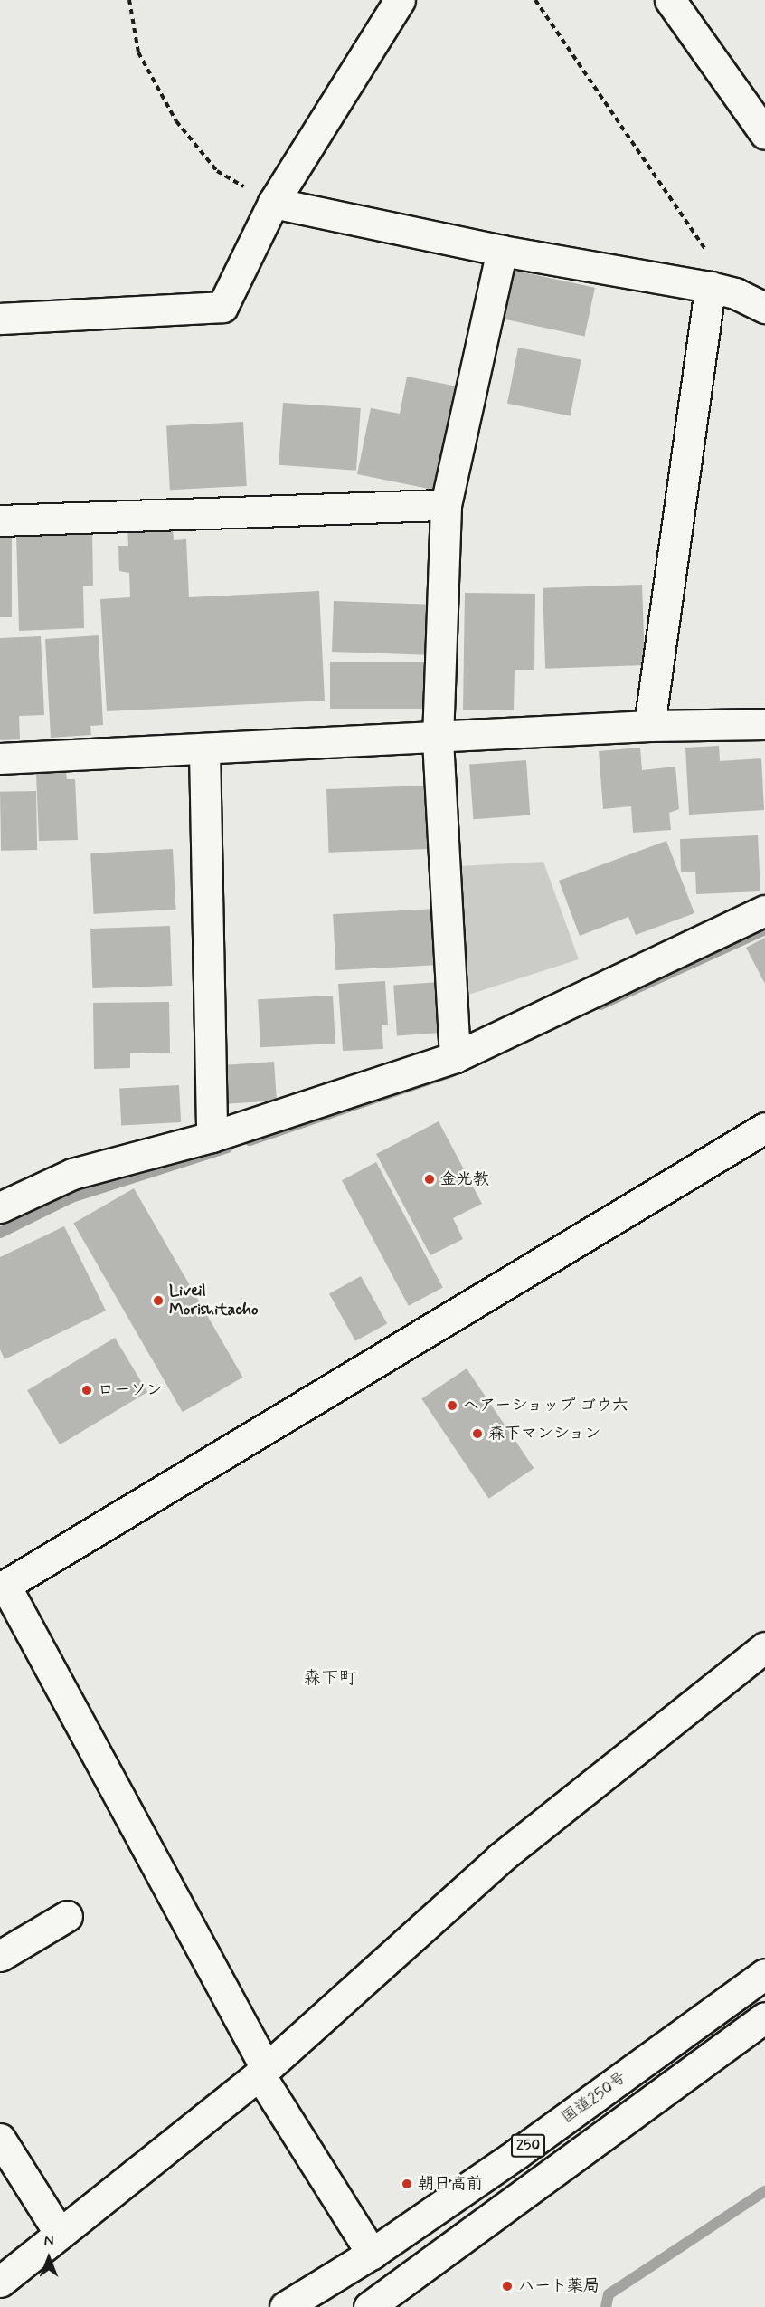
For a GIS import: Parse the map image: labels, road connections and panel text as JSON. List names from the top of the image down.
{
  "streets": {
    "main road": ["国道250号", "250"]
  },
  "districts": ["森下町"],
  "places": [
    "金光教",
    "Liveil Morishitacho",
    "ローソン",
    "ヘアーショップ ゴウ六",
    "森下マンション",
    "朝日高前",
    "ハート薬局"
  ],
  "north": "top"
}
